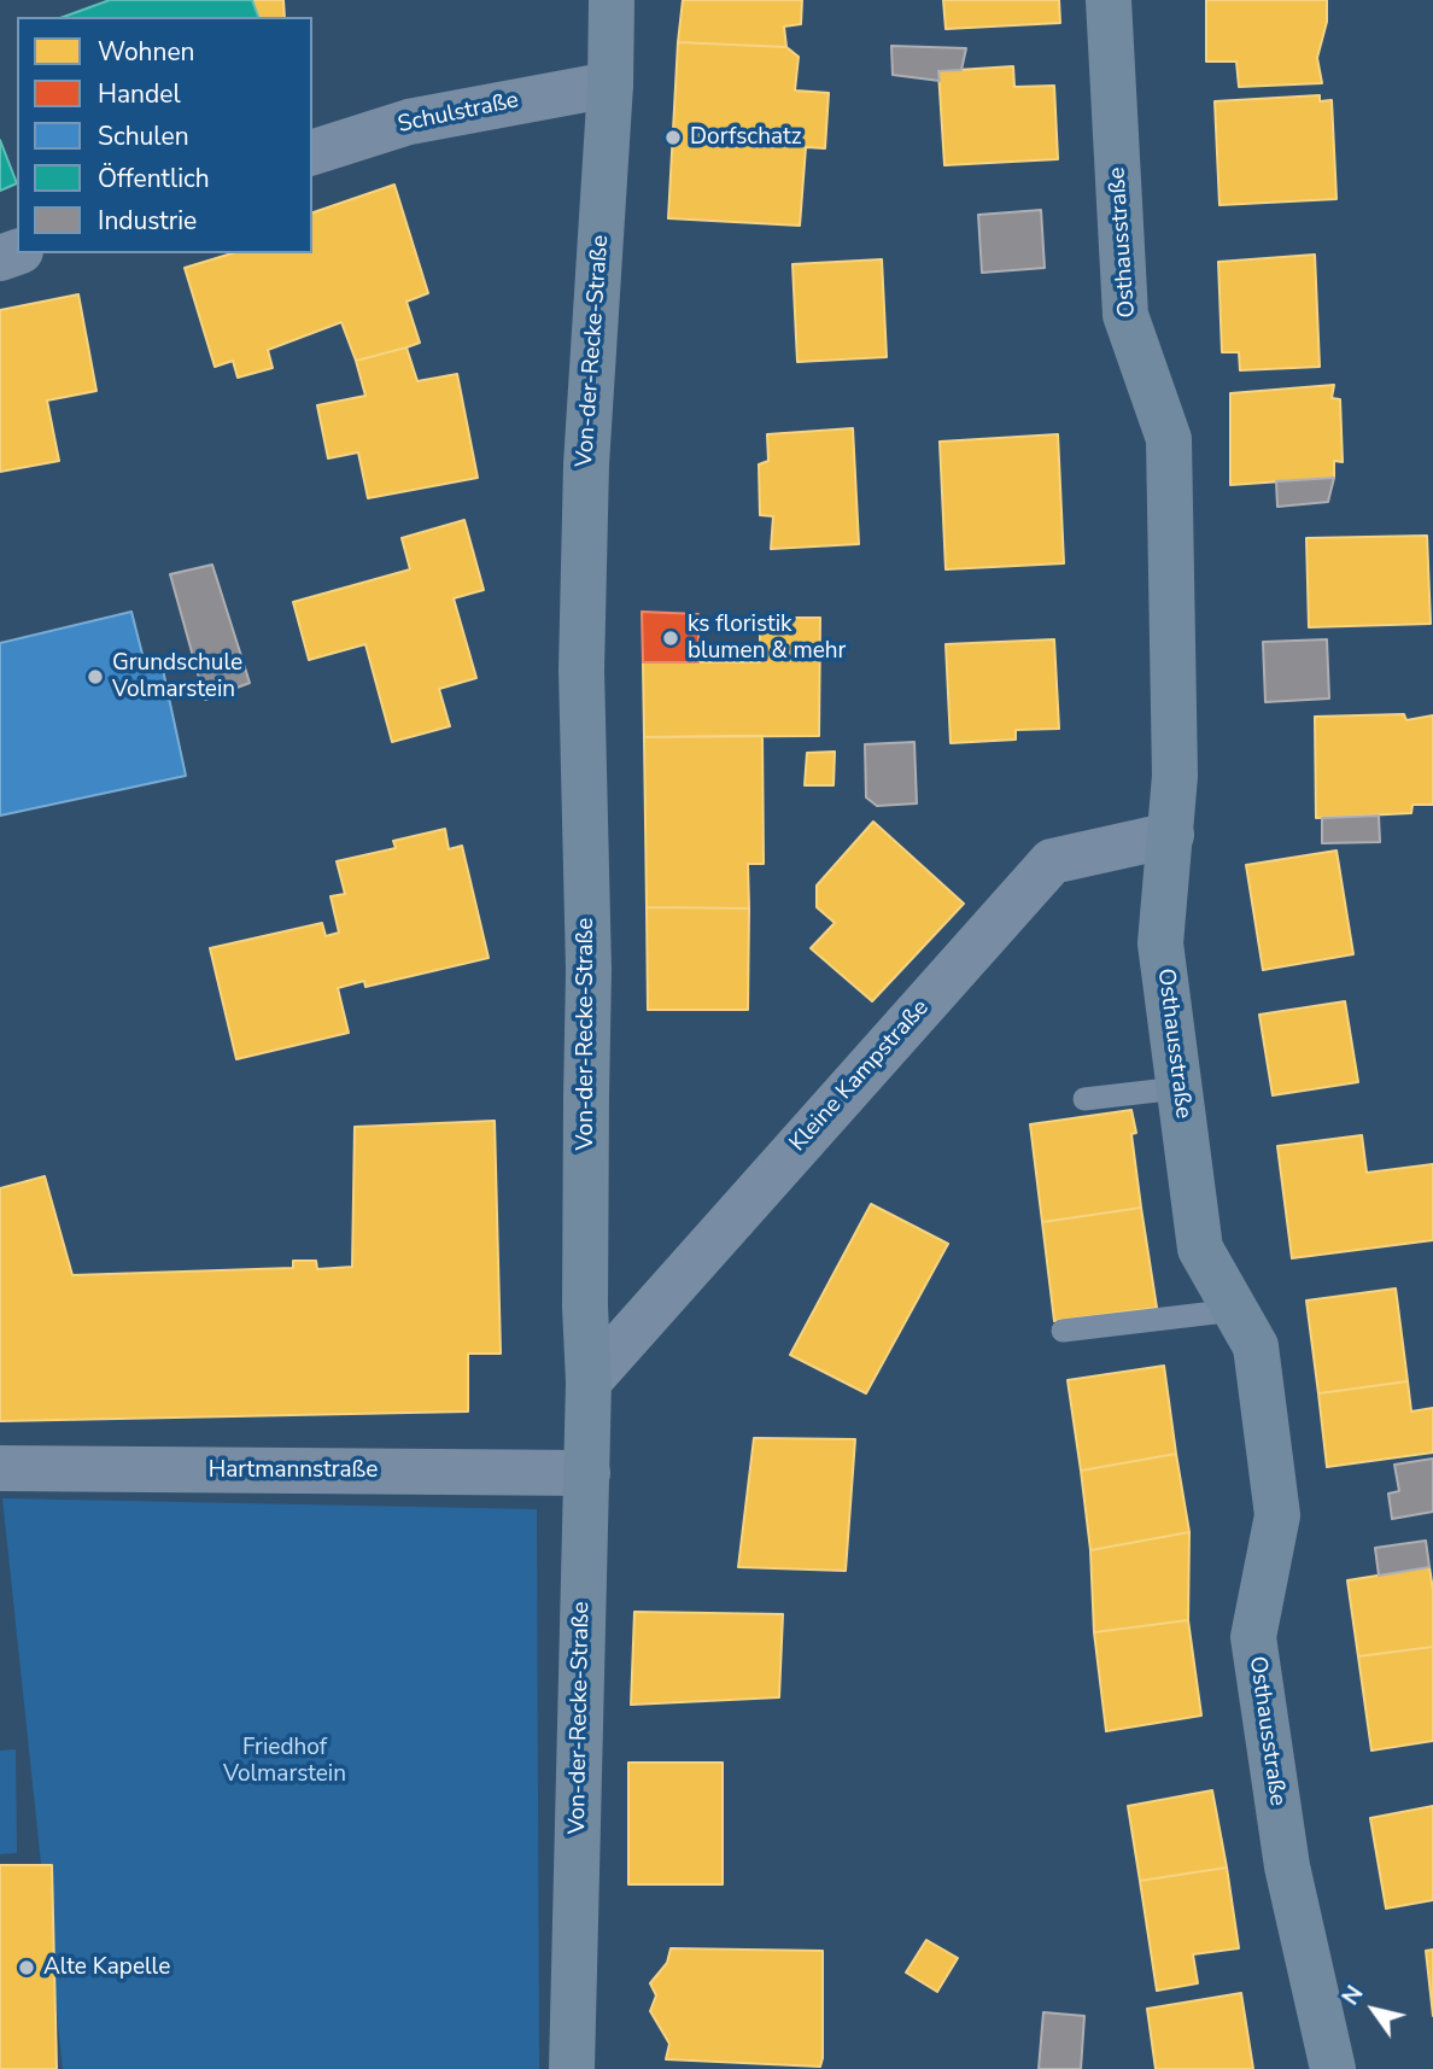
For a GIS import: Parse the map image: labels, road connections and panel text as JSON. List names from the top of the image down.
{
  "streets": {
    "street": [
      "Schulstraße",
      "Osthausstraße",
      "Von-der-Recke-Straße",
      "Kleine Kampstraße",
      "Hartmannstraße"
    ]
  },
  "crossings": [
    ["Schulstraße", "Von-der-Recke-Straße"],
    ["Osthausstraße", "Kleine Kampstraße"],
    ["Von-der-Recke-Straße", "Kleine Kampstraße"],
    ["Von-der-Recke-Straße", "Hartmannstraße"]
  ],
  "parks": ["Friedhof Volmarstein"],
  "places": [
    "Dorfschatz",
    "ks floristik blumen & mehr",
    "Grundschule Volmarstein",
    "Alte Kapelle"
  ],
  "legend": [
    "Wohnen",
    "Handel",
    "Schulen",
    "Öffentlich",
    "Industrie"
  ],
  "north": "top left"
}
